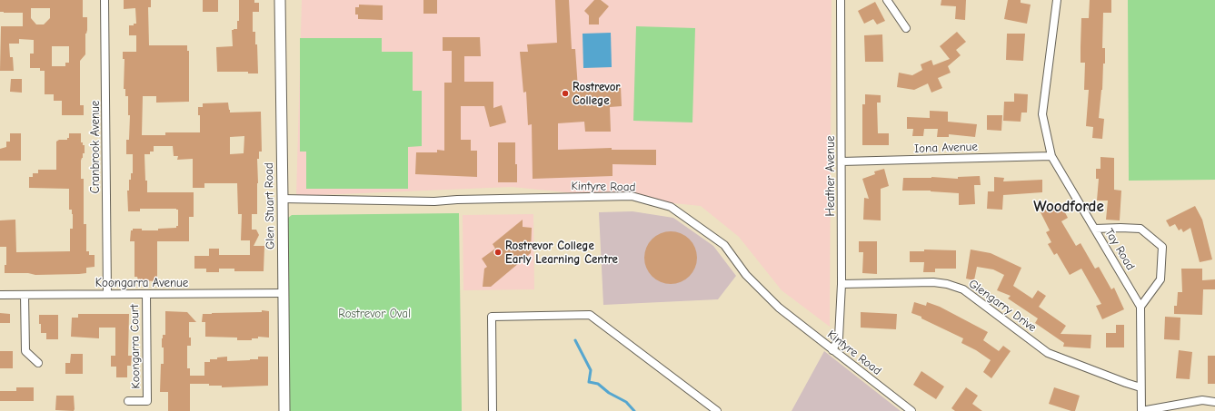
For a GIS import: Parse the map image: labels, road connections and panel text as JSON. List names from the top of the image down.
{
  "streets": {
    "street": [
      "Cranbrook Avenue",
      "Iona Avenue",
      "Heather Avenue",
      "Kintyre Road",
      "Glen Stuart Road",
      "Tay Road",
      "Koongarra Avenue",
      "Glengarry Drive",
      "Koongarra Court"
    ]
  },
  "crossings": [
    ["Cranbrook Avenue", "Koongarra Avenue"],
    ["Iona Avenue", "Heather Avenue"],
    ["Iona Avenue", "Tay Road"],
    ["Heather Avenue", "Kintyre Road"],
    ["Heather Avenue", "Glengarry Drive"],
    ["Kintyre Road", "Glen Stuart Road"],
    ["Glen Stuart Road", "Koongarra Avenue"],
    ["Koongarra Avenue", "Koongarra Court"]
  ],
  "districts": ["Woodforde"],
  "parks": ["Rostrevor Oval"],
  "places": ["Rostrevor College", "Rostrevor College Early Learning Centre"]
}
